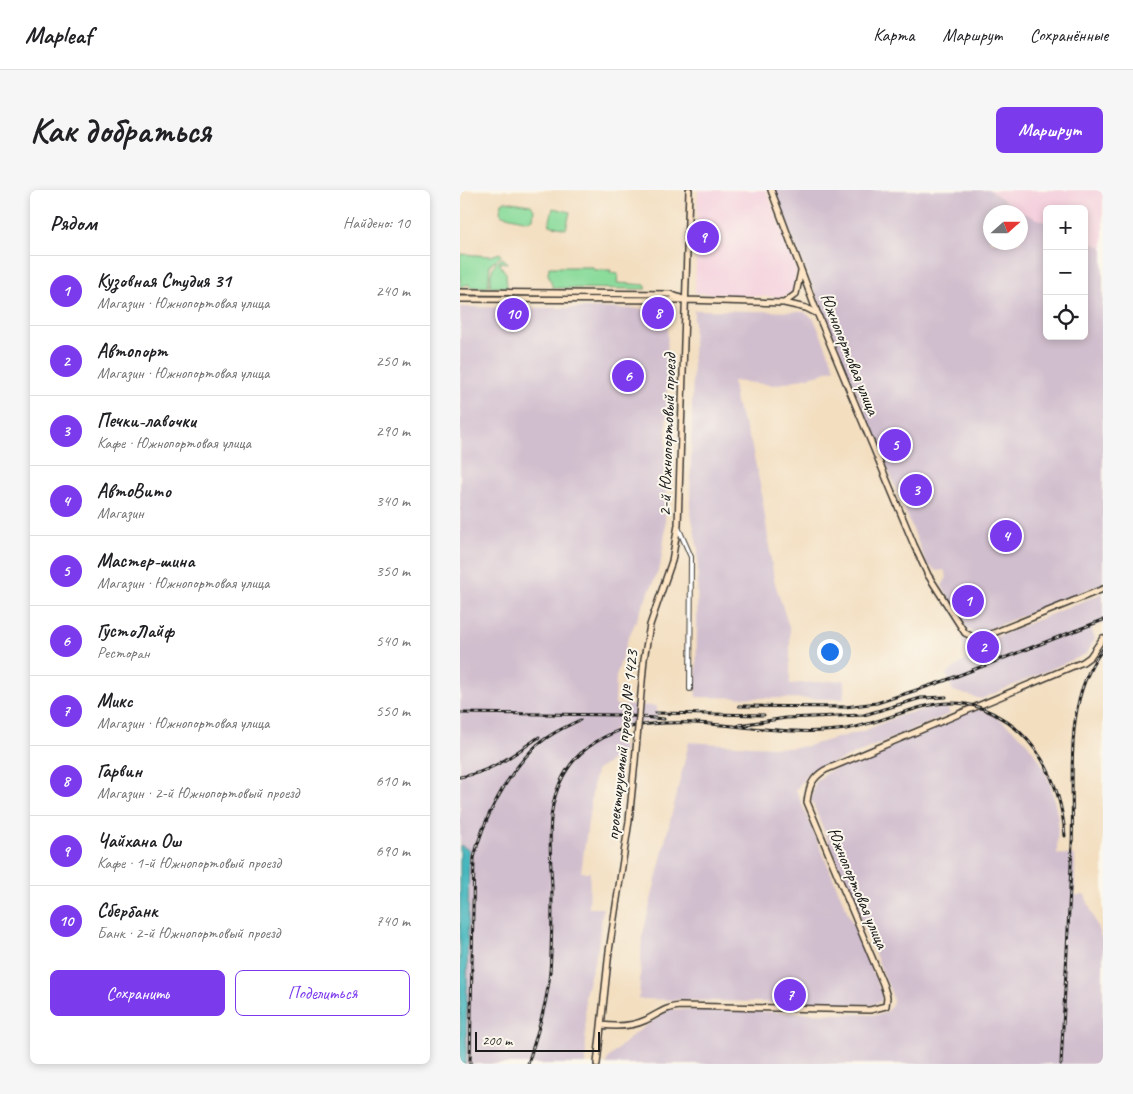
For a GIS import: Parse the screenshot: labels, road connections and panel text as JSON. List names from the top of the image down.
{
  "streets": {
    "main road": ["Южнопортовая улица", "2-й Южнопортовый проезд", "проектируемый проезд № 1423"]
  },
  "crossings": [
    ["Южнопортовая улица", "проектируемый проезд № 1423"],
    ["2-й Южнопортовый проезд", "проектируемый проезд № 1423"]
  ],
  "scale_bar": "200 m",
  "north": "right",
  "page": {
    "header": "Mapleaf",
    "nav": ["Карта", "Маршрут", "Сохранённые"],
    "buttons": [
      "Маршрут",
      ["Сохранить", "Поделиться"]
    ],
    "title": "Как добраться",
    "heading": ["Рядом", "Найдено: 10"],
    "map_buttons": ["+", "−"],
    "pins": [
      "9",
      "8",
      "10",
      "6",
      "5",
      "3",
      "4",
      "1",
      "2",
      "7"
    ],
    "list": [
      {
        "mark": "1",
        "name": "Кузовная Студия 31",
        "note": "Магазин · Южнопортовая улица",
        "value": "240 m"
      },
      {
        "mark": "2",
        "name": "Автопорт",
        "note": "Магазин · Южнопортовая улица",
        "value": "250 m"
      },
      {
        "mark": "3",
        "name": "Печки-лавочки",
        "note": "Кафе · Южнопортовая улица",
        "value": "290 m"
      },
      {
        "mark": "4",
        "name": "АвтоВито",
        "note": "Магазин",
        "value": "340 m"
      },
      {
        "mark": "5",
        "name": "Мастер-шина",
        "note": "Магазин · Южнопортовая улица",
        "value": "350 m"
      },
      {
        "mark": "6",
        "name": "ГустоЛайф",
        "note": "Ресторан",
        "value": "540 m"
      },
      {
        "mark": "7",
        "name": "Микс",
        "note": "Магазин · Южнопортовая улица",
        "value": "550 m"
      },
      {
        "mark": "8",
        "name": "Гарвин",
        "note": "Магазин · 2-й Южнопортовый проезд",
        "value": "610 m"
      },
      {
        "mark": "9",
        "name": "Чайхана Ош",
        "note": "Кафе · 1-й Южнопортовый проезд",
        "value": "690 m"
      },
      {
        "mark": "10",
        "name": "Сбербанк",
        "note": "Банк · 2-й Южнопортовый проезд",
        "value": "740 m"
      }
    ],
    "scale": "200 m"
  }
}
